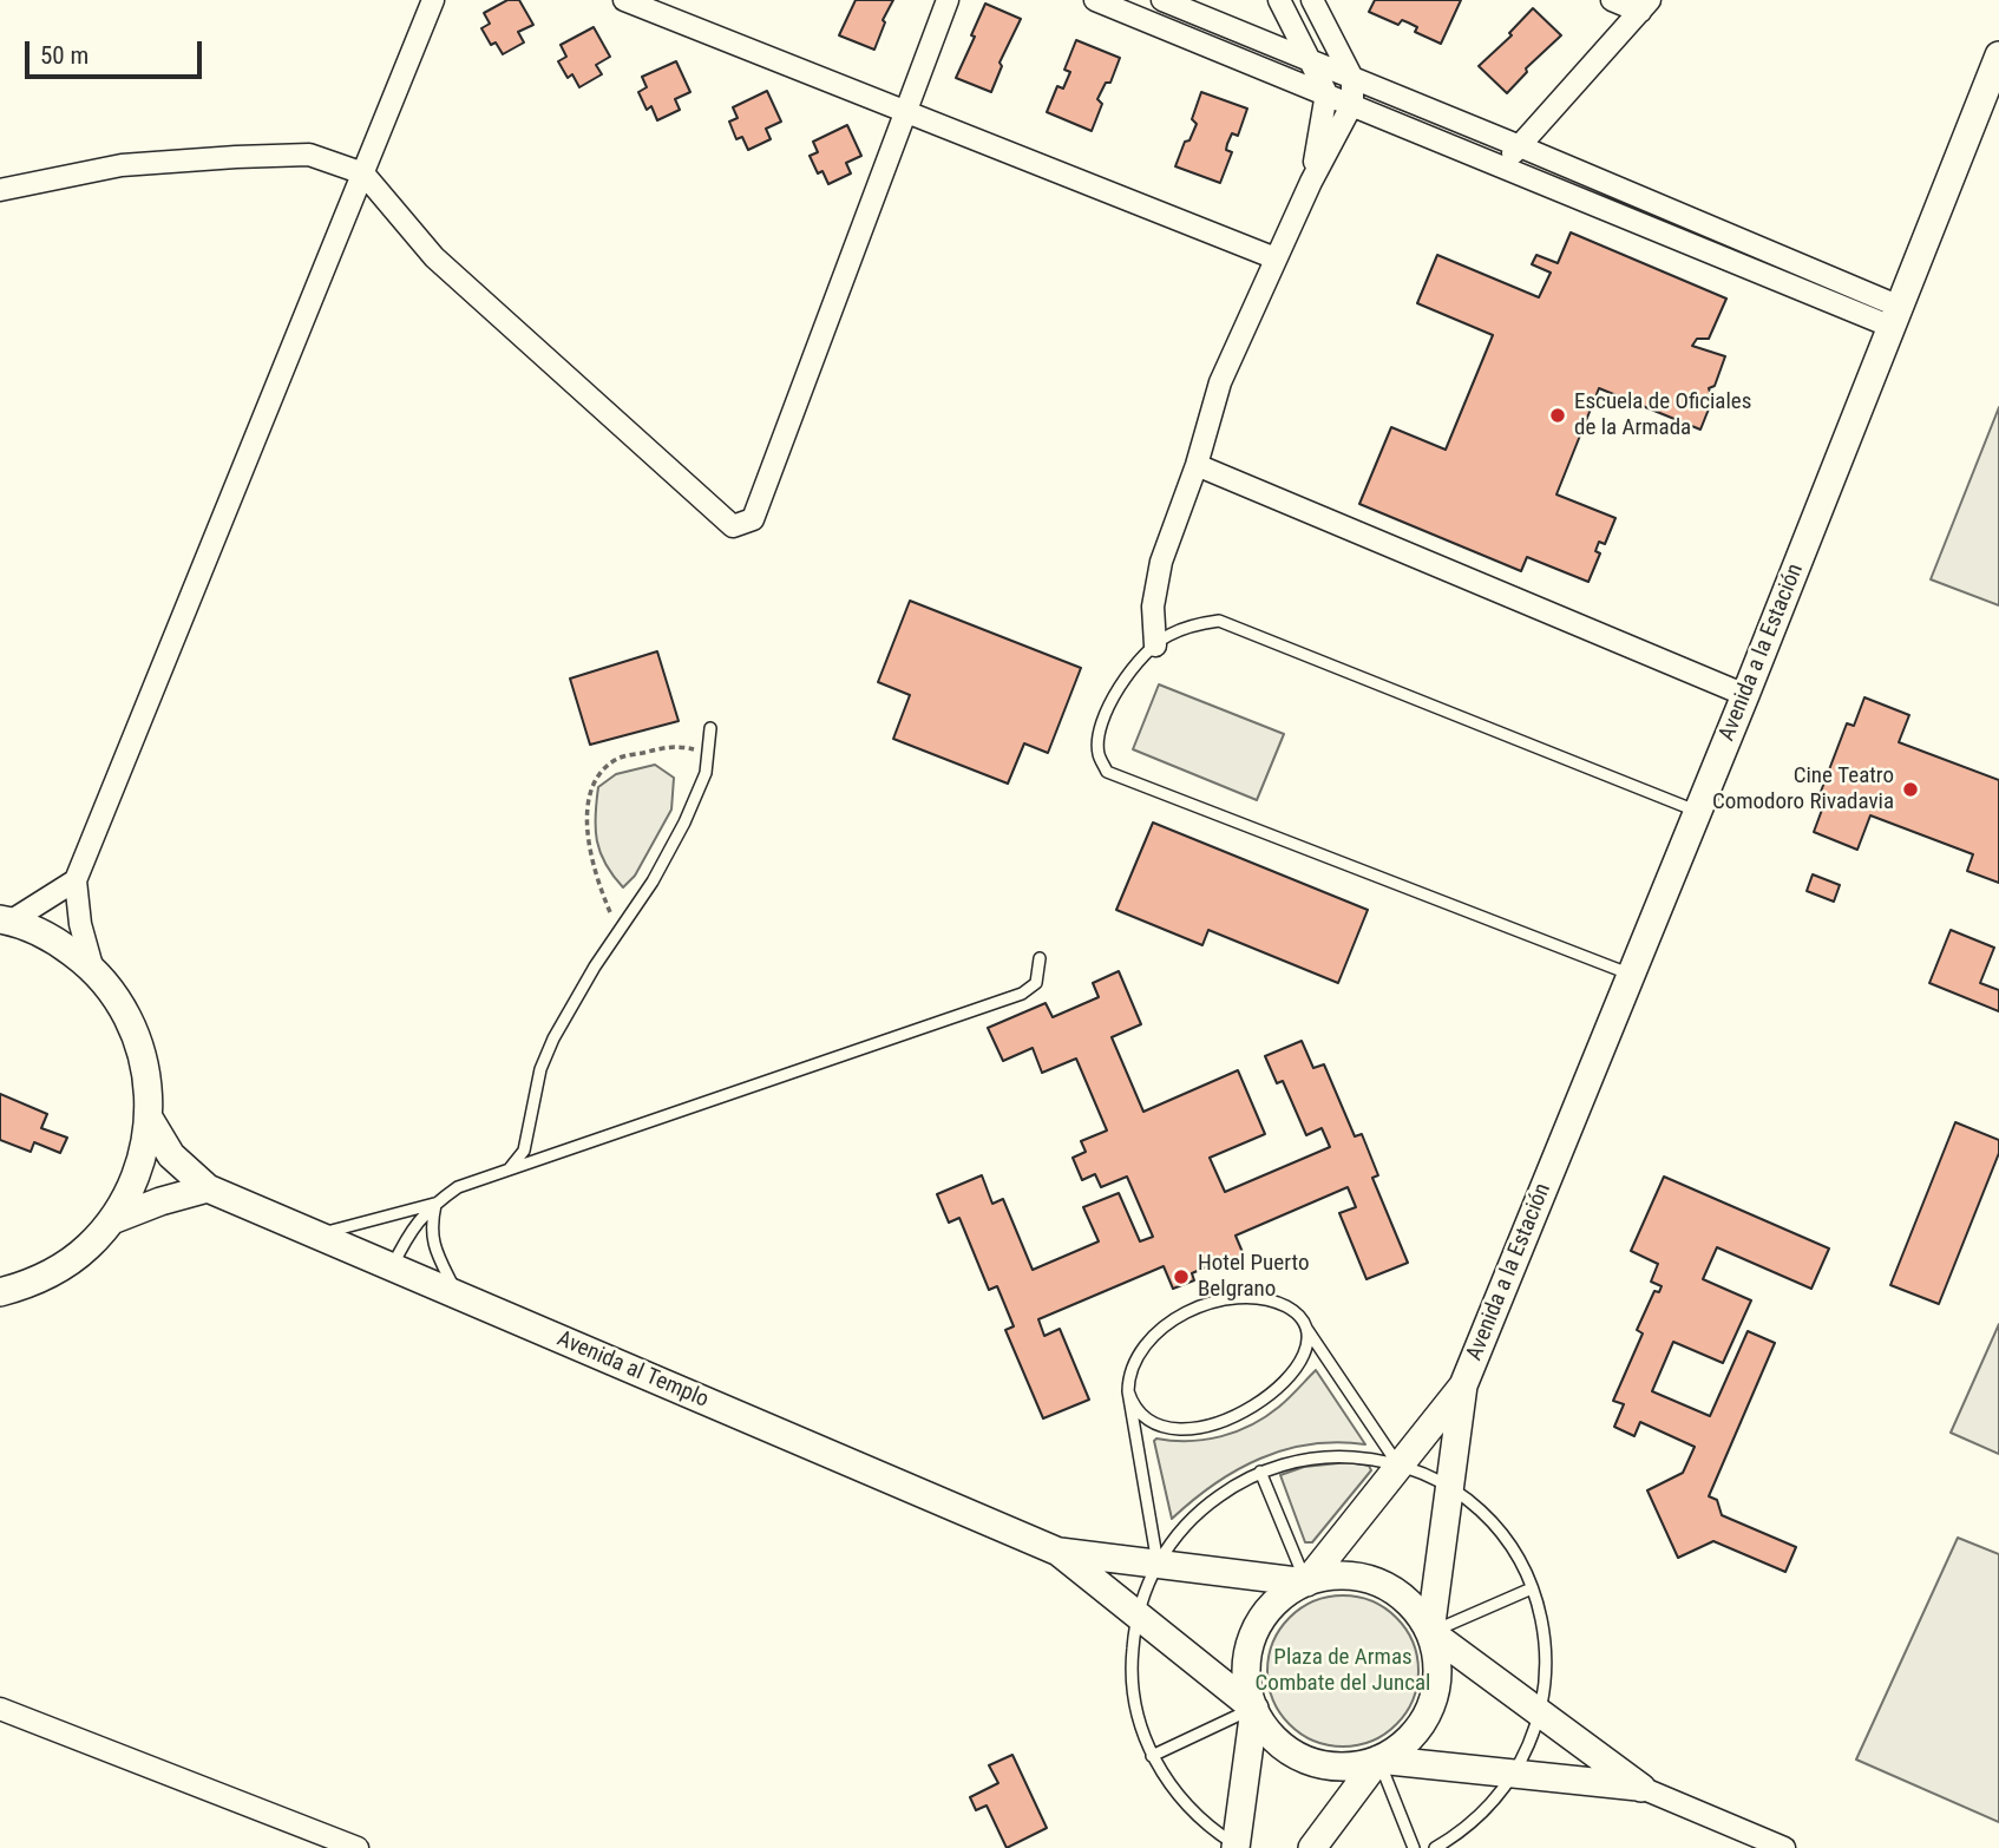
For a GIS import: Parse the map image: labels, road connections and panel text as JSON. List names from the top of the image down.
{
  "streets": {
    "street": ["Avenida a la Estación", "Avenida al Templo"]
  },
  "parks": ["Plaza de Armas Combate del Juncal"],
  "places": ["Escuela de Oficiales de la Armada", "Cine Teatro Comodoro Rivadavia", "Hotel Puerto Belgrano"],
  "scale_bar": "50 m"
}
